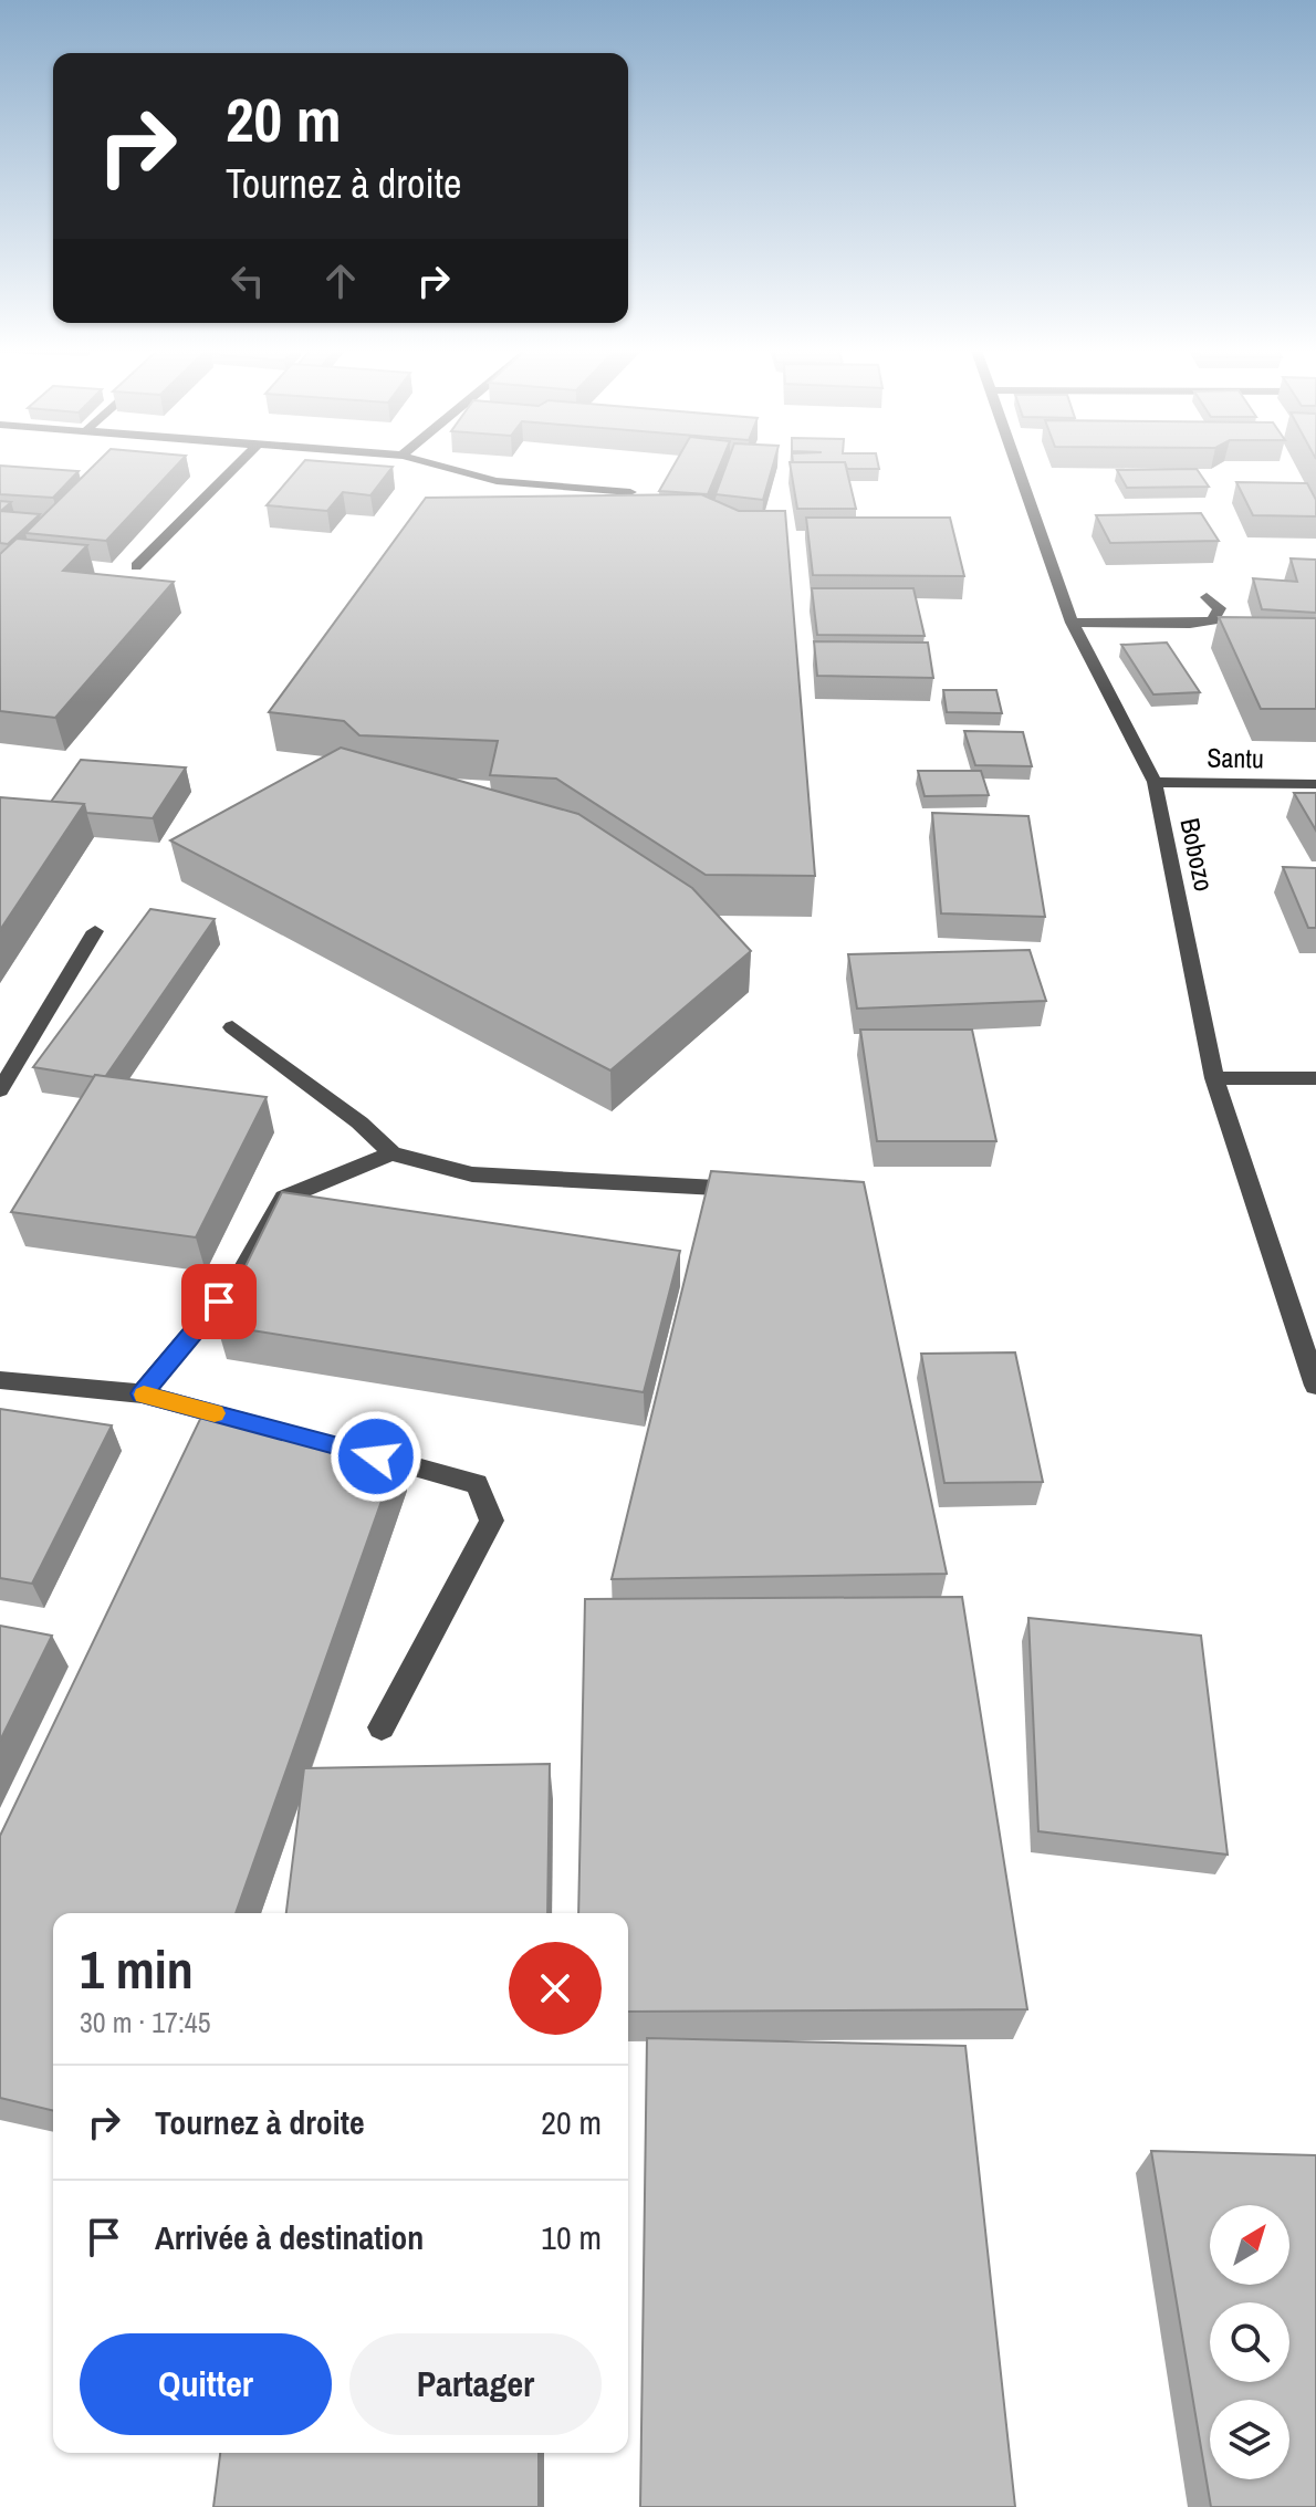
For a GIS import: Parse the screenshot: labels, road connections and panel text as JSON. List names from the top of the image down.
{
  "streets": {
    "street": ["Santu", "Bobozo"]
  },
  "crossings": [
    ["Santu", "Bobozo"]
  ],
  "north": "top right",
  "page": {
    "turn": ["20 m", "Tournez à droite"],
    "heading": ["1 min", "30 m · 17:45"],
    "list": [
      {
        "name": "Tournez à droite",
        "value": "20 m"
      },
      {
        "name": "Arrivée à destination",
        "value": "10 m"
      }
    ],
    "buttons": ["Quitter", "Partager"]
  }
}
